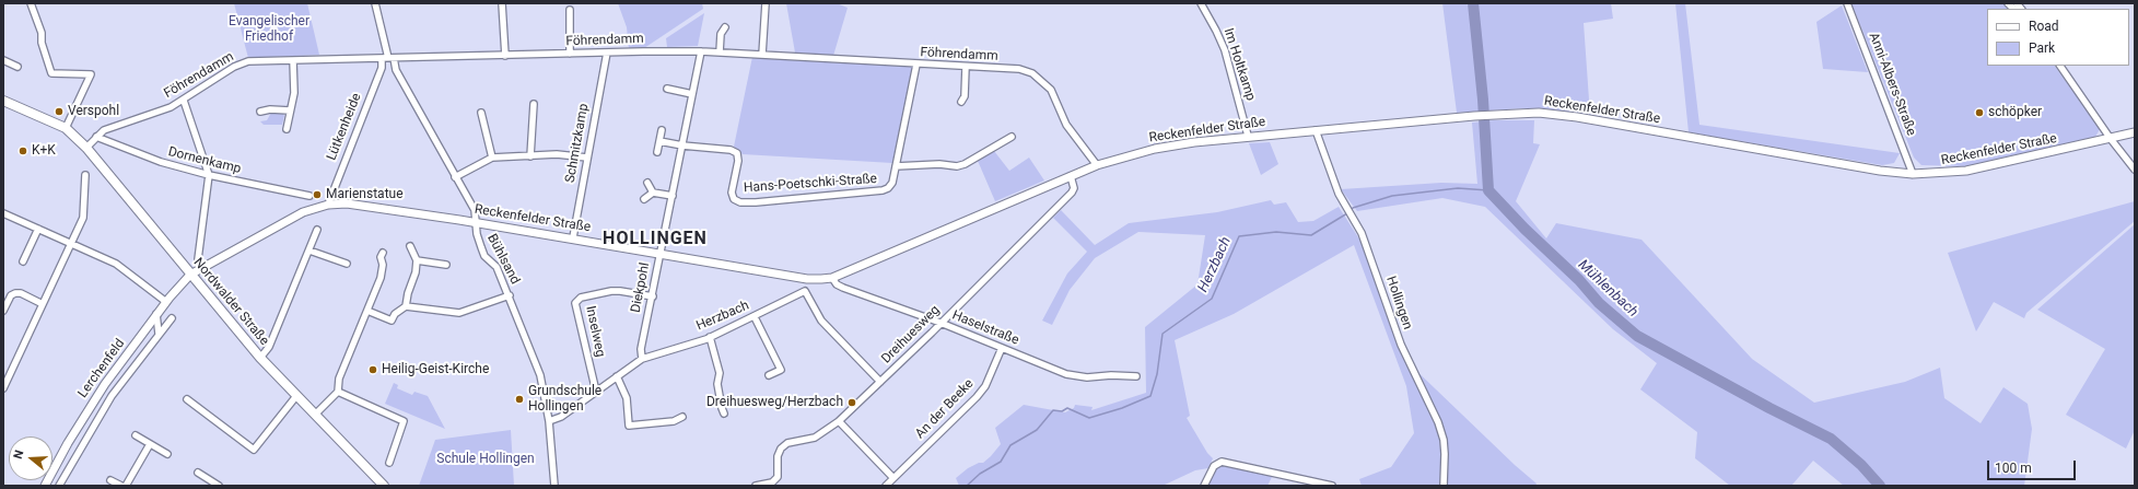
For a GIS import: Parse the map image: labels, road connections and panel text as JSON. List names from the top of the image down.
{
  "streets": {
    "main road": ["Nordwalder Straße"],
    "street": [
      "Föhrendamm",
      "Im Holtkamp",
      "Anni-Albers-Straße",
      "Reckenfelder Straße",
      "Lütkenheide",
      "Schmitzkamp",
      "Dornenkamp",
      "Hans-Poetschki-Straße",
      "Bühlsand",
      "Diekpohl",
      "Hollingen",
      "Herzbach",
      "Haselstraße",
      "Inselweg",
      "Dreihuesweg",
      "Lerchenfeld",
      "An der Beeke"
    ]
  },
  "crossings": [
    ["Föhrendamm", "Reckenfelder Straße"],
    ["Föhrendamm", "Lütkenheide"],
    ["Föhrendamm", "Schmitzkamp"],
    ["Föhrendamm", "Dornenkamp"],
    ["Föhrendamm", "Hans-Poetschki-Straße"],
    ["Föhrendamm", "Bühlsand"],
    ["Föhrendamm", "Diekpohl"],
    ["Föhrendamm", "Nordwalder Straße"],
    ["Im Holtkamp", "Reckenfelder Straße"],
    ["Anni-Albers-Straße", "Reckenfelder Straße"],
    ["Reckenfelder Straße", "Lütkenheide"],
    ["Reckenfelder Straße", "Schmitzkamp"],
    ["Reckenfelder Straße", "Bühlsand"],
    ["Reckenfelder Straße", "Diekpohl"],
    ["Reckenfelder Straße", "Nordwalder Straße"],
    ["Reckenfelder Straße", "Hollingen"],
    ["Reckenfelder Straße", "Haselstraße"],
    ["Reckenfelder Straße", "Dreihuesweg"],
    ["Reckenfelder Straße", "Lerchenfeld"],
    ["Lütkenheide", "Bühlsand"],
    ["Hans-Poetschki-Straße", "Diekpohl"],
    ["Bühlsand", "Herzbach"],
    ["Diekpohl", "Herzbach"],
    ["Diekpohl", "Inselweg"],
    ["Nordwalder Straße", "Lerchenfeld"],
    ["Herzbach", "Inselweg"],
    ["Herzbach", "Dreihuesweg"],
    ["Haselstraße", "Dreihuesweg"],
    ["Haselstraße", "An der Beeke"]
  ],
  "districts": ["HOLLINGEN"],
  "water": ["Herzbach", "Mühlenbach"],
  "parks": ["Evangelischer Friedhof", "Schule Hollingen"],
  "places": [
    "Verspohl",
    "schöpker",
    "K+K",
    "Marienstatue",
    "Heilig-Geist-Kirche",
    "Grundschule Hollingen",
    "Dreihuesweg/Herzbach"
  ],
  "legend": ["Road", "Park"],
  "scale_bar": "100 m",
  "north": "left"
}
